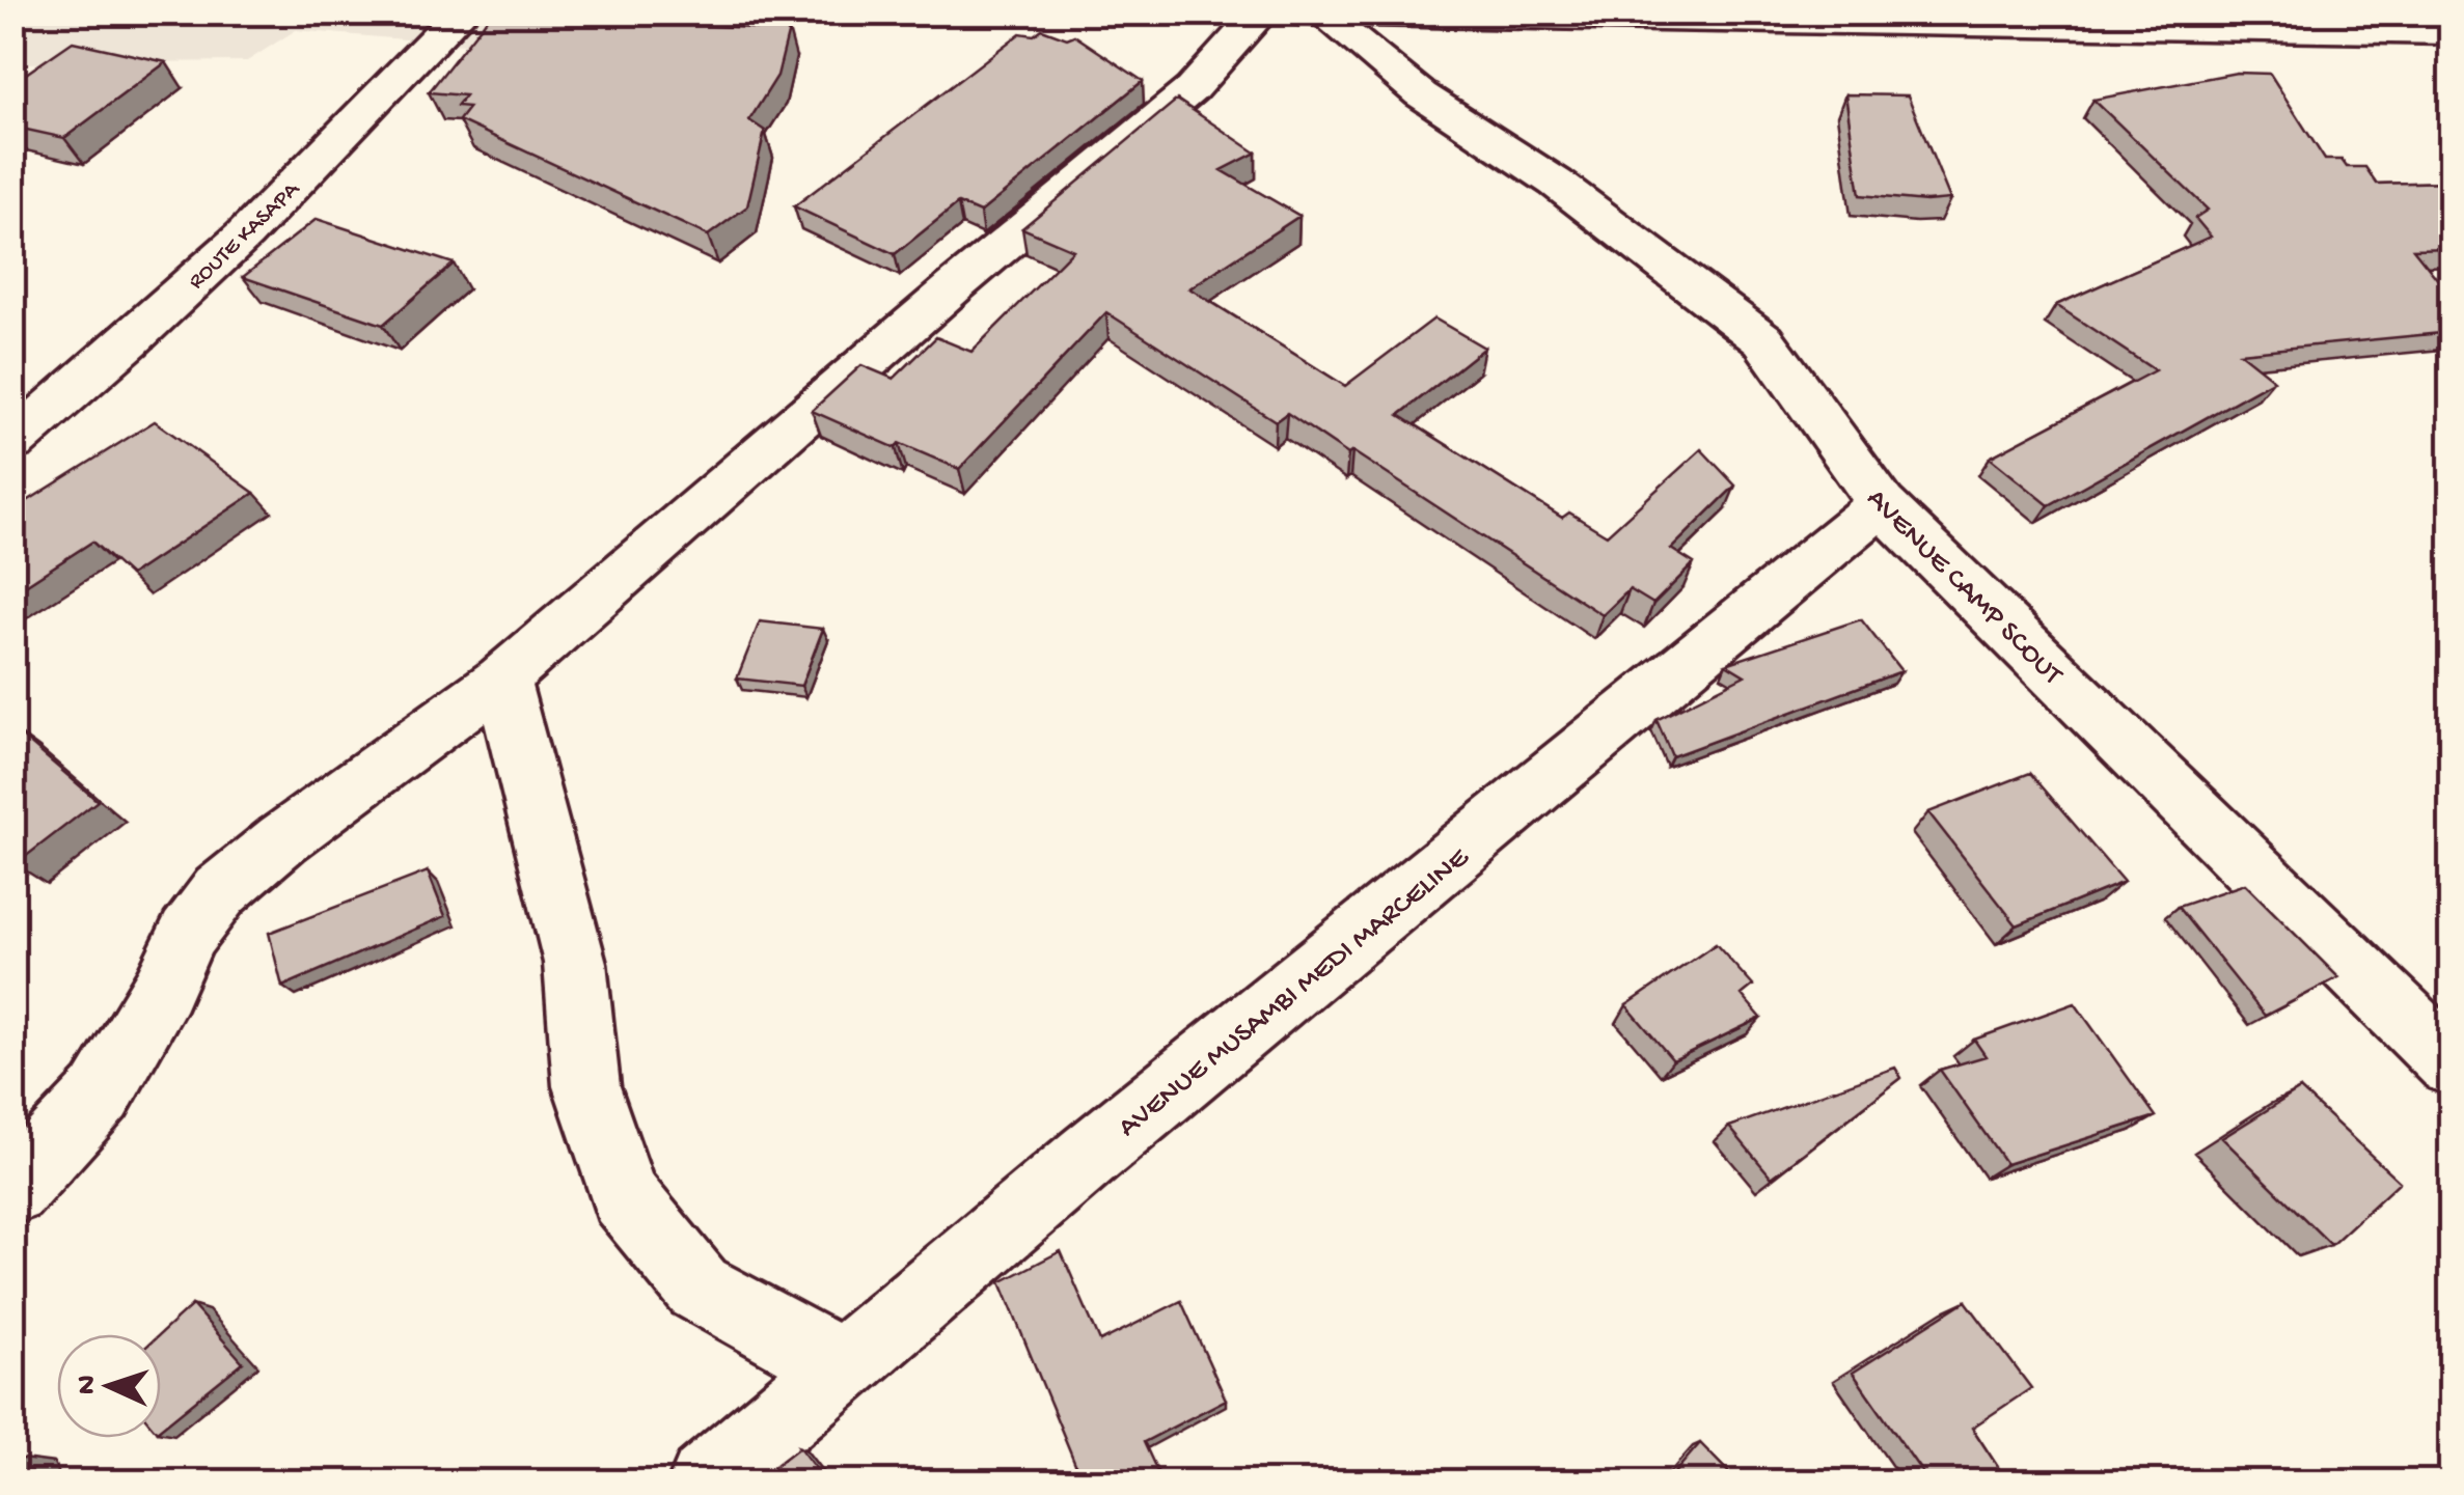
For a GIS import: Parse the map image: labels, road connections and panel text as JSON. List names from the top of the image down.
{
  "streets": {
    "street": ["ROUTE KASAPA", "AVENUE CAMP SCOUT", "AVENUE MUSAMBI MEDI MARCELINE"]
  },
  "crossings": [
    ["AVENUE CAMP SCOUT", "AVENUE MUSAMBI MEDI MARCELINE"]
  ],
  "north": "left"
}
